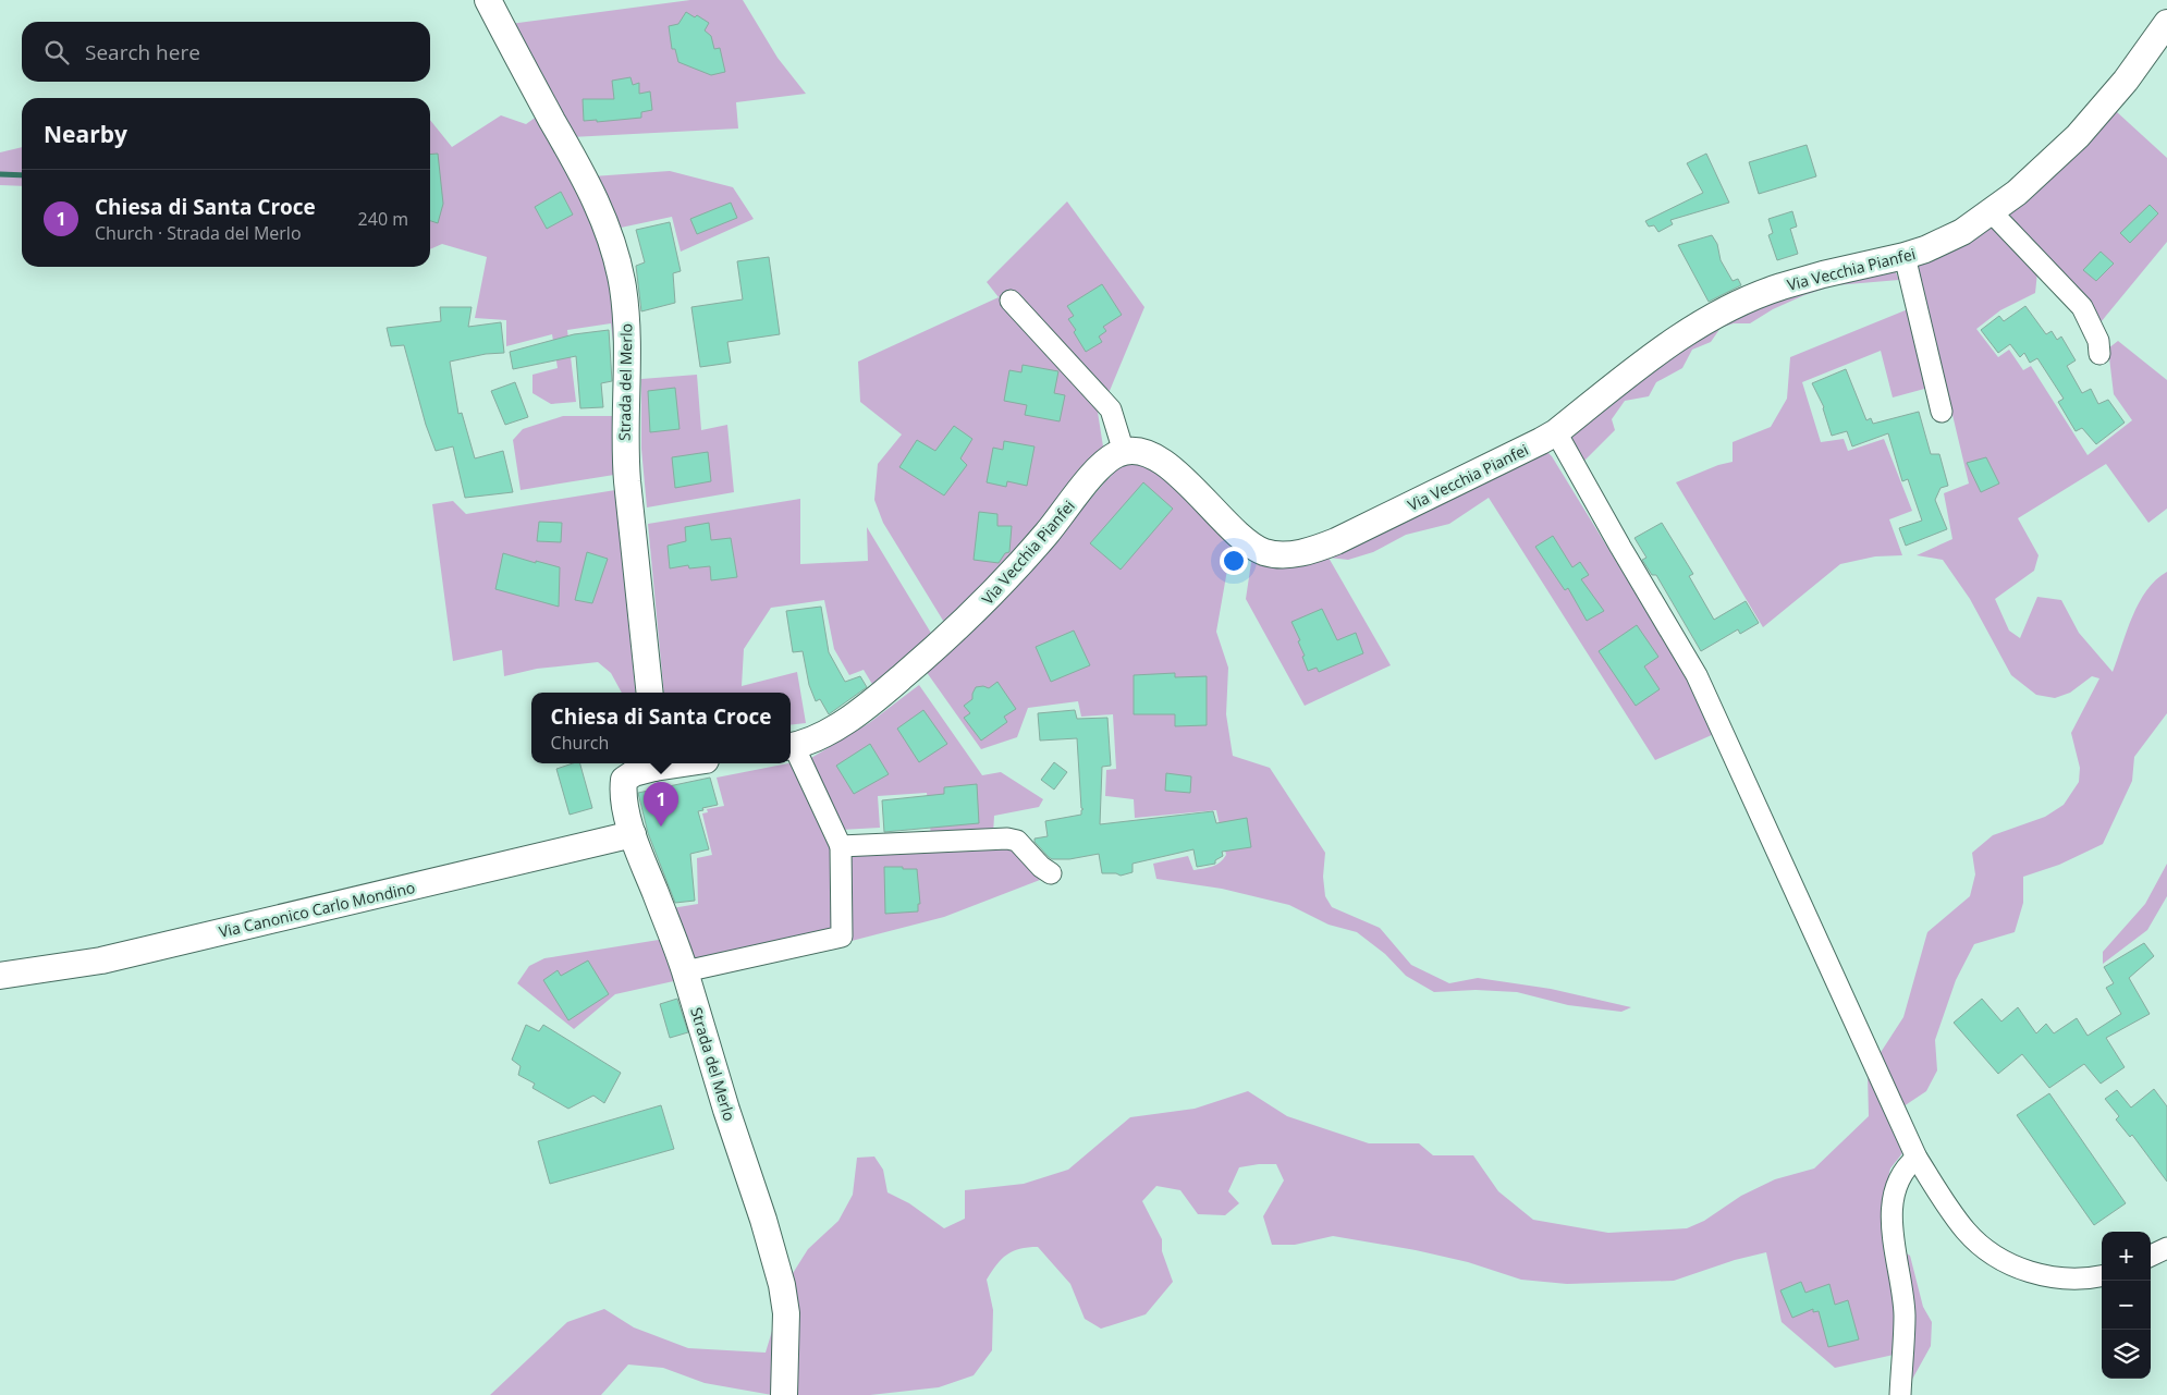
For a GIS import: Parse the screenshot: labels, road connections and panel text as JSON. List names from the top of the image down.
{
  "streets": {
    "street": ["Via Vecchia Pianfei", "Strada del Merlo", "Via Canonico Carlo Mondino"]
  },
  "crossings": [
    ["Strada del Merlo", "Via Canonico Carlo Mondino"]
  ],
  "page": {
    "search": "Search here",
    "heading": "Nearby",
    "list": [
      {
        "mark": "1",
        "name": "Chiesa di Santa Croce",
        "note": "Church · Strada del Merlo",
        "value": "240 m"
      }
    ],
    "popup": ["Chiesa di Santa Croce", "Church"],
    "pins": "1",
    "map_buttons": ["+", "−"]
  }
}
